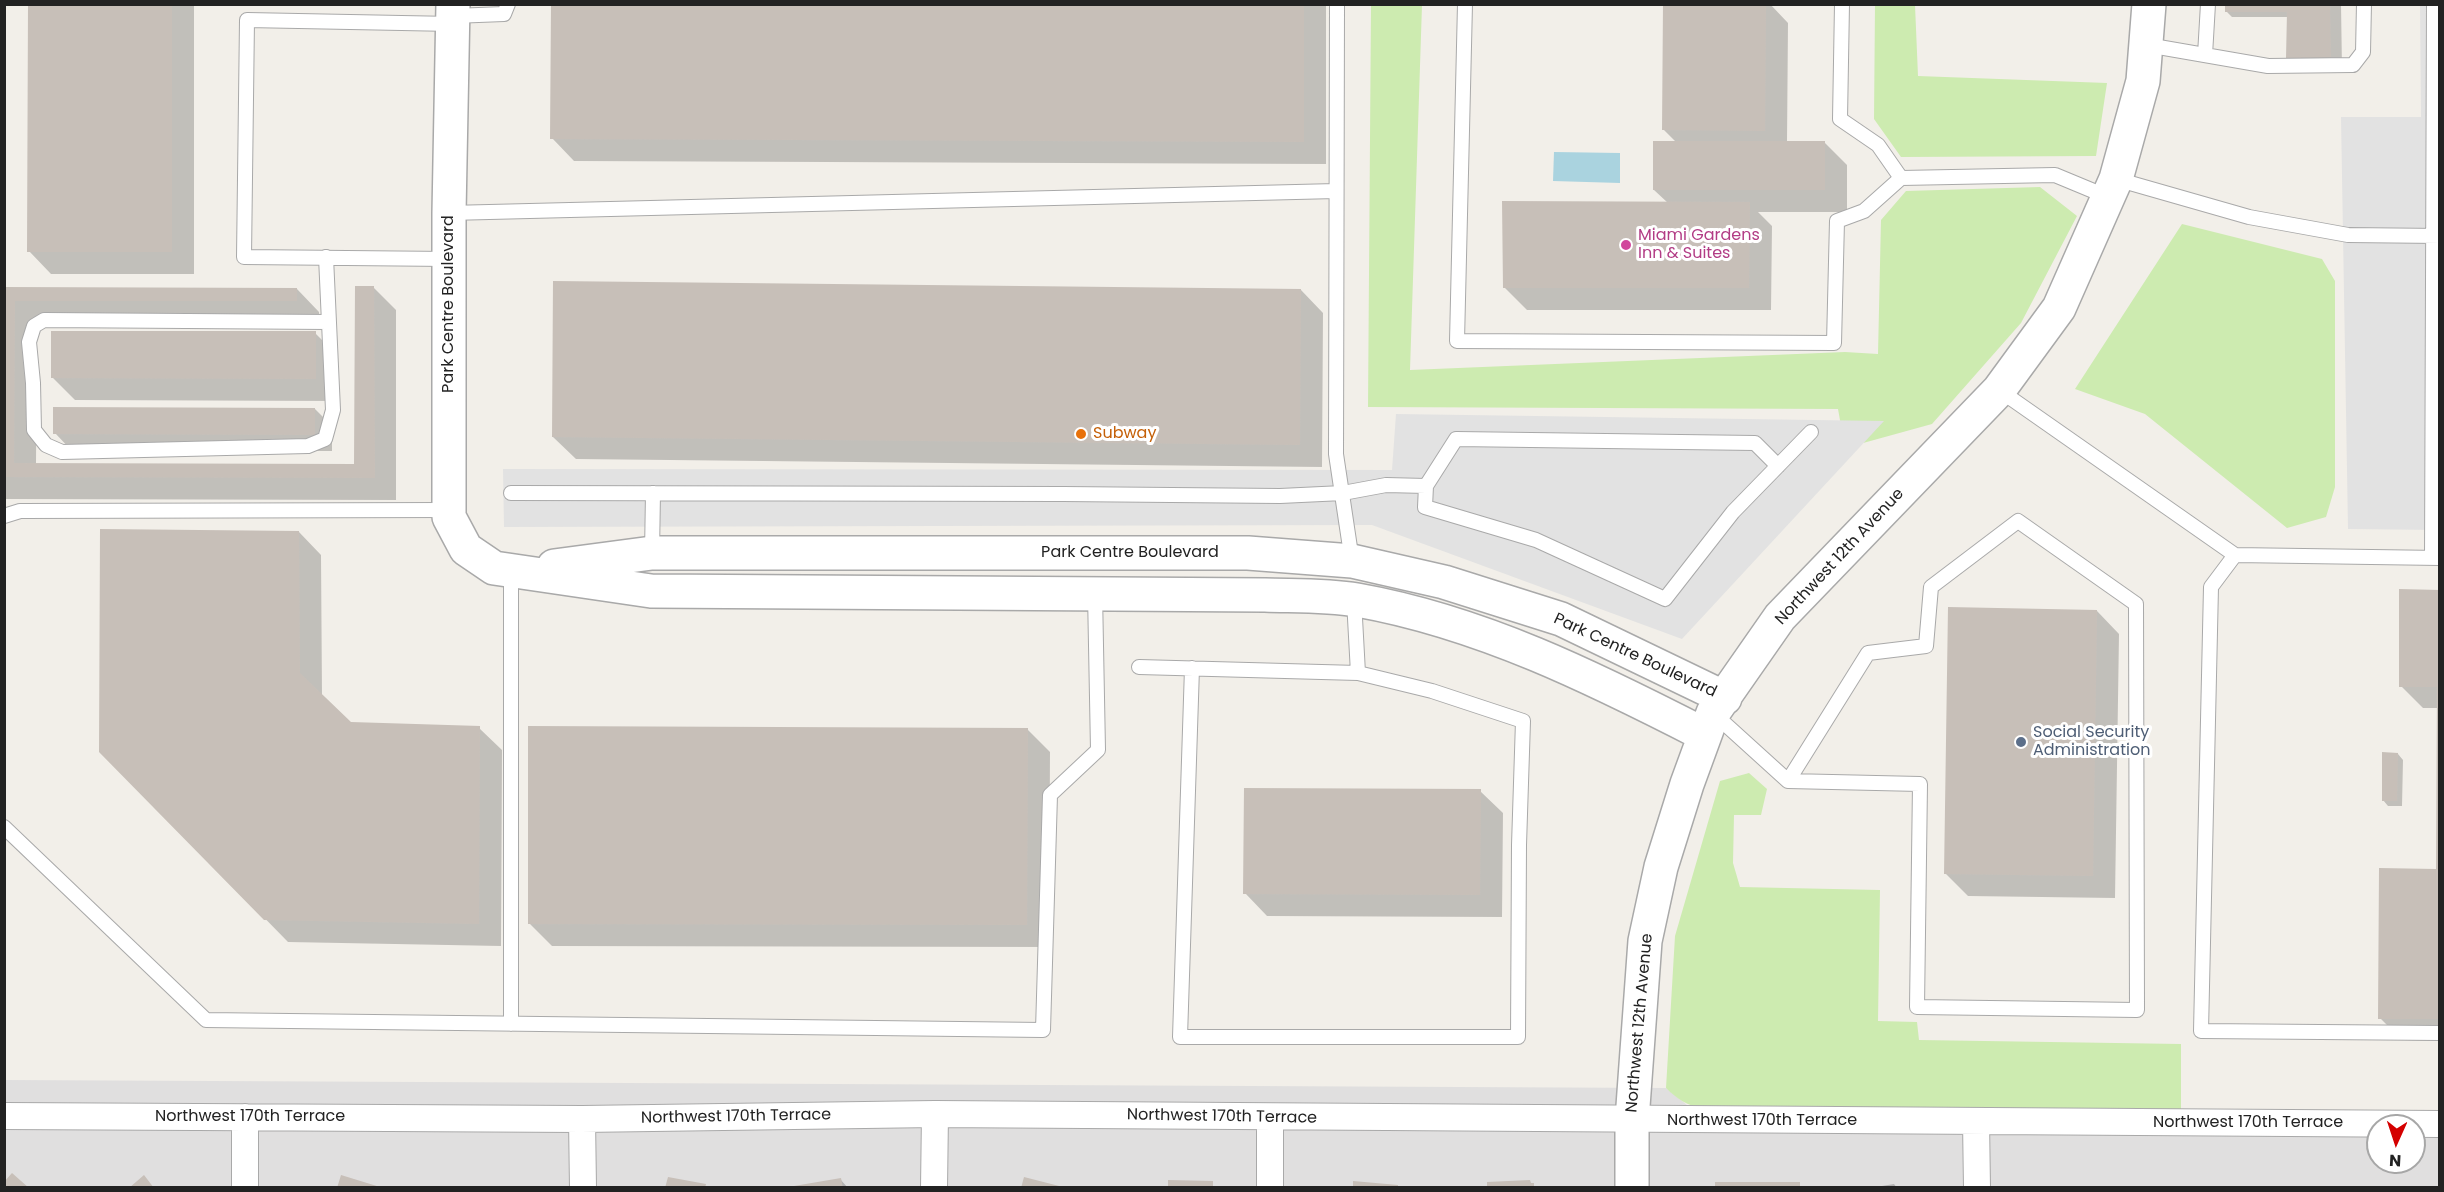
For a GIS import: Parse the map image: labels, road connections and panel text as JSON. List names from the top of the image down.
{
  "streets": {
    "street": ["Park Centre Boulevard", "Northwest 12th Avenue", "Northwest 170th Terrace"]
  },
  "crossings": [
    ["Park Centre Boulevard", "Northwest 12th Avenue"],
    ["Northwest 12th Avenue", "Northwest 170th Terrace"]
  ],
  "places": ["Miami Gardens Inn & Suites", "Subway", "Social Security Administration"],
  "north": "bottom"
}
